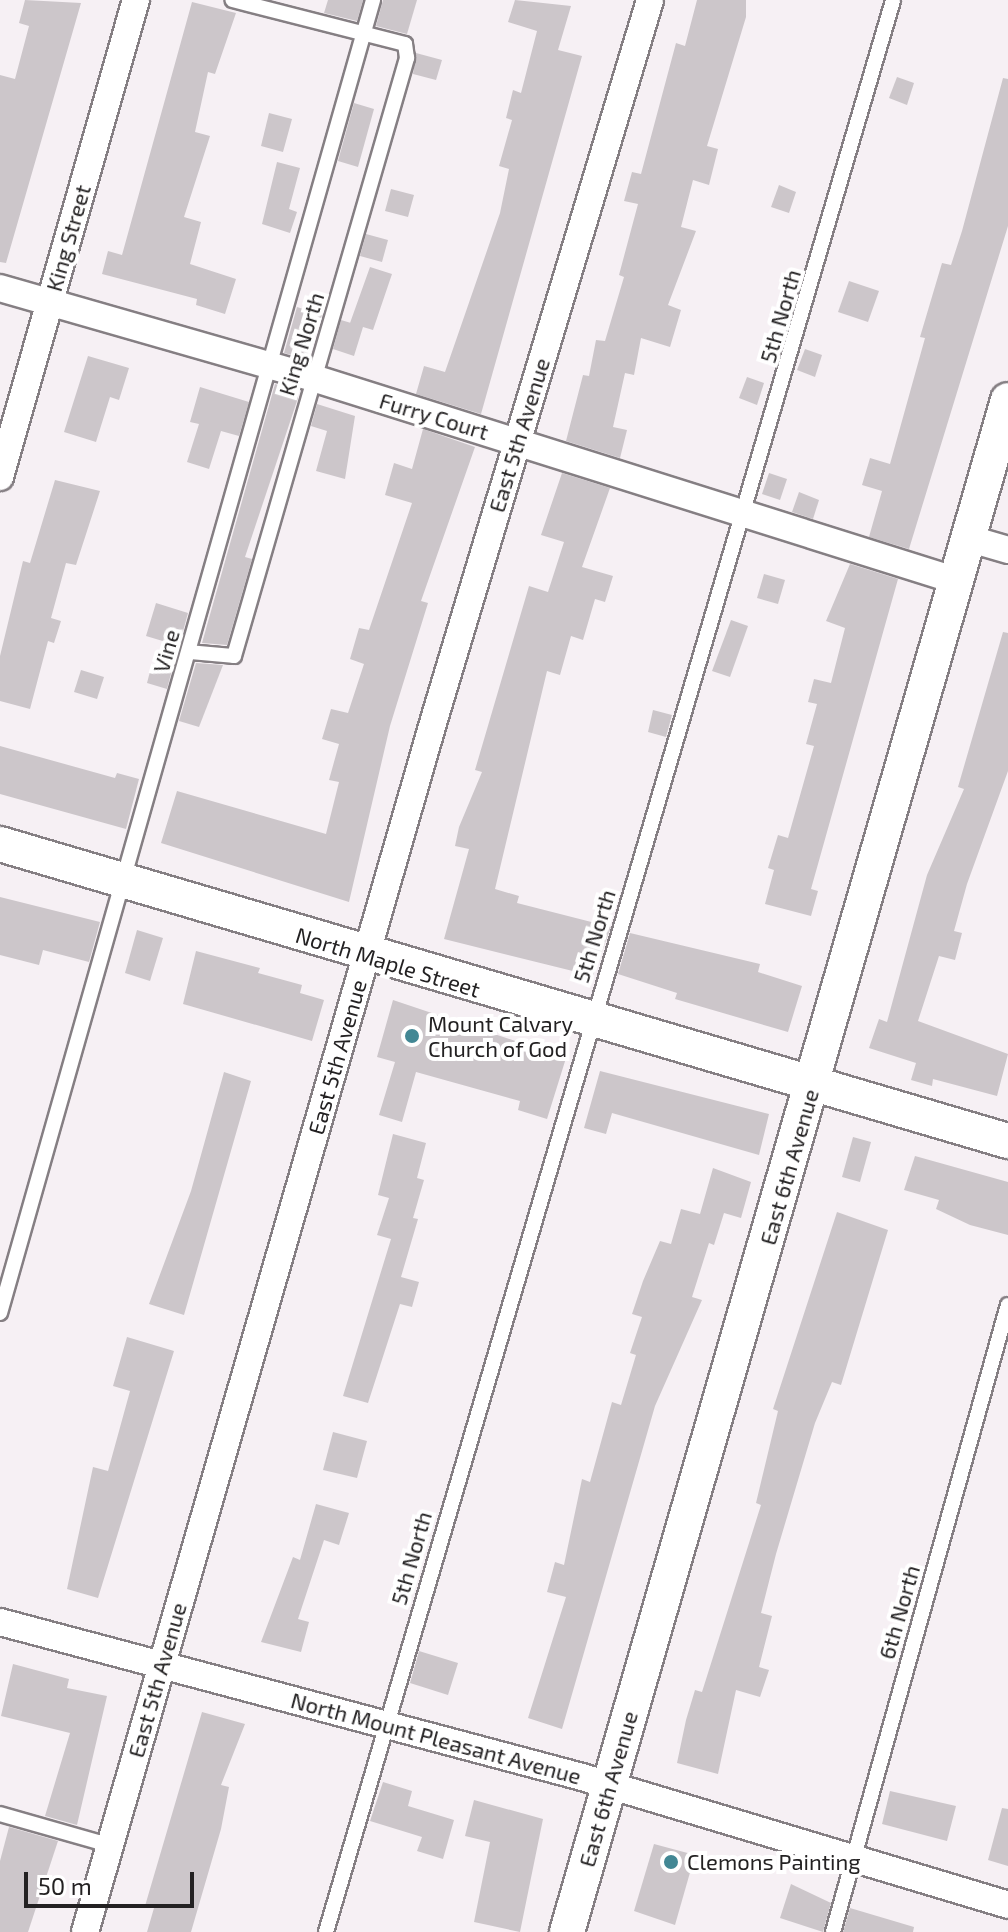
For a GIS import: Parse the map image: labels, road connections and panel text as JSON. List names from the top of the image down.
{
  "streets": {
    "street": [
      "King Street",
      "Furry Court",
      "East 5th Avenue",
      "North Maple Street",
      "East 6th Avenue",
      "North Mount Pleasant Avenue"
    ],
    "lane": [
      "5th North",
      "King North",
      "Vine",
      "6th North"
    ]
  },
  "crossings": [
    ["King Street", "Furry Court"],
    ["5th North", "Furry Court"],
    ["5th North", "North Maple Street"],
    ["5th North", "North Mount Pleasant Avenue"],
    ["King North", "Furry Court"],
    ["King North", "Vine"],
    ["Furry Court", "East 5th Avenue"],
    ["Furry Court", "Vine"],
    ["Furry Court", "East 6th Avenue"],
    ["East 5th Avenue", "North Maple Street"],
    ["East 5th Avenue", "North Mount Pleasant Avenue"],
    ["Vine", "North Maple Street"],
    ["North Maple Street", "East 6th Avenue"],
    ["East 6th Avenue", "North Mount Pleasant Avenue"],
    ["6th North", "North Mount Pleasant Avenue"]
  ],
  "places": ["Mount Calvary Church of God", "Clemons Painting"],
  "scale_bar": "50 m"
}
